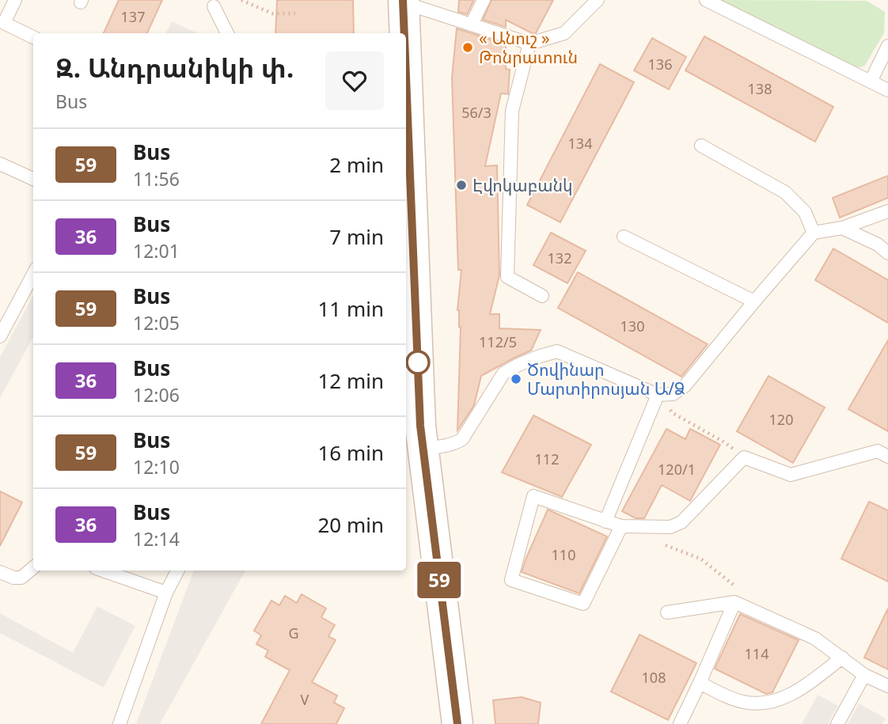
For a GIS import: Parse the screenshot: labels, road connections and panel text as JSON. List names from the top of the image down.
{
  "places": ["« Անուշ » Թոնրատուն", "Էվոկաբանկ", "Ծովինար Մարտիրոսյան Ա/Ձ"],
  "lines": ["bus line 59"],
  "house_numbers": [
    "137",
    "136",
    "138",
    "56/3",
    "134",
    "132",
    "130",
    "112/5",
    "120",
    "112",
    "120/1",
    "110",
    "G",
    "114",
    "108",
    "V"
  ],
  "page": {
    "on_map": "59",
    "heading": ["Զ. Անդրանիկի փ.", "Bus"],
    "list": [
      {
        "mark": "59",
        "name": "Bus",
        "note": "11:56",
        "value": "2 min"
      },
      {
        "mark": "36",
        "name": "Bus",
        "note": "12:01",
        "value": "7 min"
      },
      {
        "mark": "59",
        "name": "Bus",
        "note": "12:05",
        "value": "11 min"
      },
      {
        "mark": "36",
        "name": "Bus",
        "note": "12:06",
        "value": "12 min"
      },
      {
        "mark": "59",
        "name": "Bus",
        "note": "12:10",
        "value": "16 min"
      },
      {
        "mark": "36",
        "name": "Bus",
        "note": "12:14",
        "value": "20 min"
      }
    ]
  }
}
